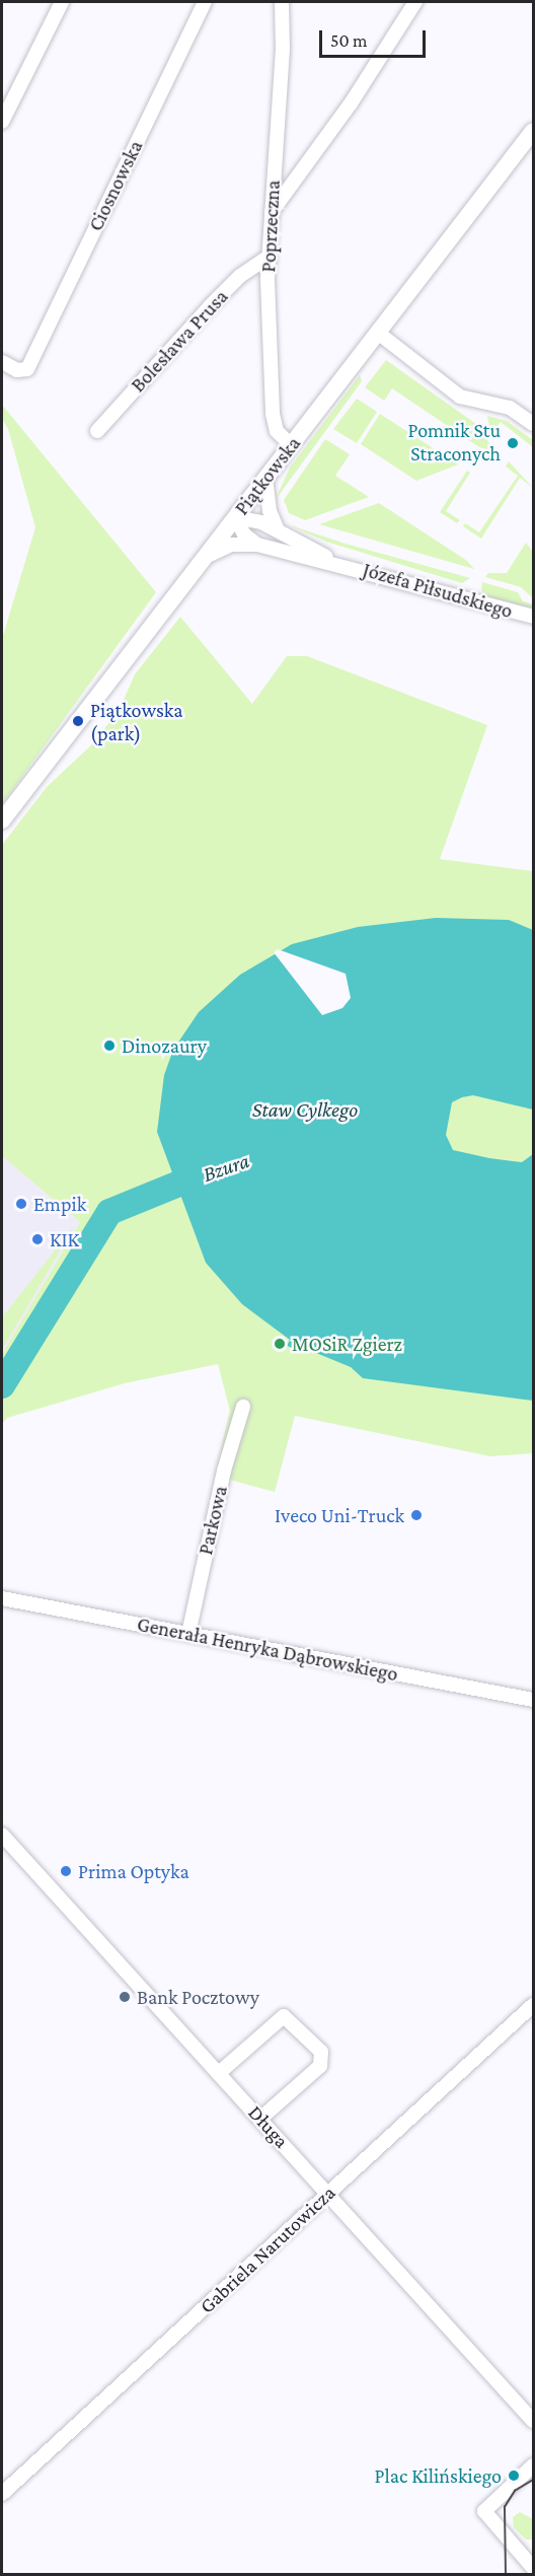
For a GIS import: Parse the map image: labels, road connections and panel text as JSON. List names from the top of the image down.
{
  "streets": {
    "main road": ["Piątkowska"],
    "street": [
      "Ciosnowska",
      "Poprzeczna",
      "Bolesława Prusa",
      "Józefa Piłsudskiego",
      "Parkowa",
      "Generała Henryka Dąbrowskiego",
      "Długa",
      "Gabriela Narutowicza"
    ]
  },
  "crossings": [
    ["Poprzeczna", "Bolesława Prusa"],
    ["Poprzeczna", "Piątkowska"],
    ["Piątkowska", "Józefa Piłsudskiego"],
    ["Parkowa", "Generała Henryka Dąbrowskiego"],
    ["Długa", "Gabriela Narutowicza"]
  ],
  "water": ["Staw Cylkego", "Bzura"],
  "places": [
    "Pomnik Stu Straconych",
    "Piątkowska (park)",
    "Dinozaury",
    "Empik",
    "KIK",
    "MOSiR Zgierz",
    "Iveco Uni-Truck",
    "Prima Optyka",
    "Bank Pocztowy",
    "Plac Kilińskiego"
  ],
  "scale_bar": "50 m"
}
